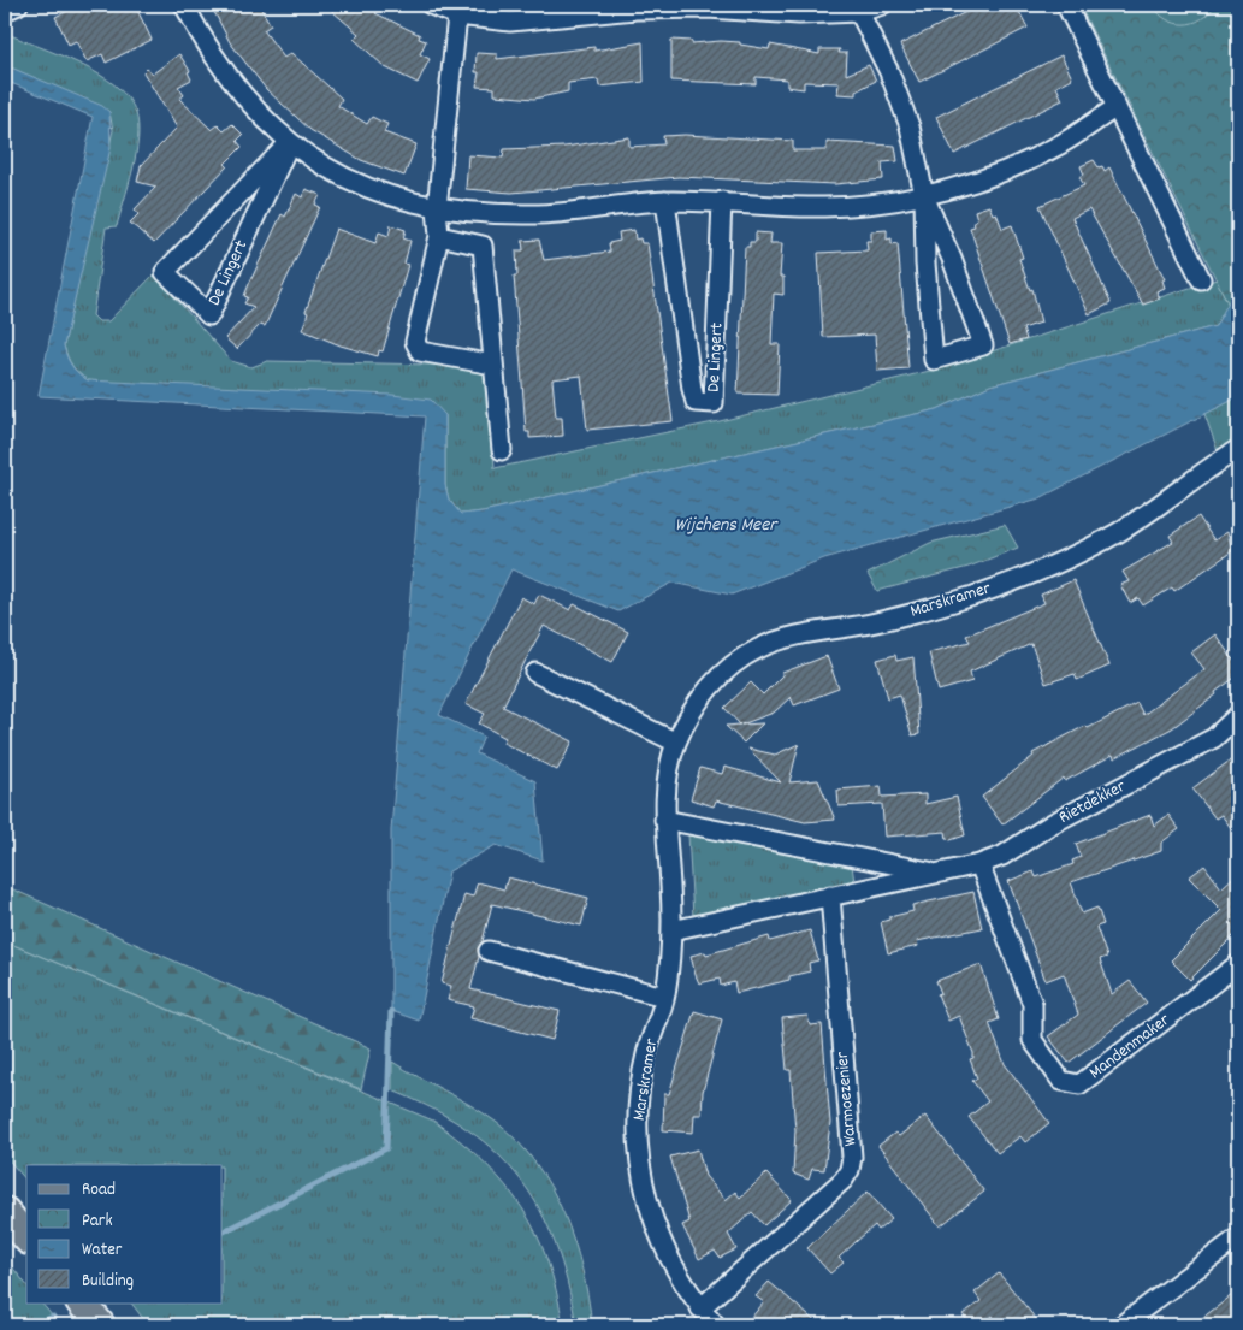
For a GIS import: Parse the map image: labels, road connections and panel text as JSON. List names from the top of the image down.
{
  "streets": {
    "street": [
      "De Lingert",
      "Marskramer",
      "Rietdekker",
      "Mandenmaker",
      "Warmoezenier"
    ]
  },
  "crossings": [
    ["Marskramer", "Rietdekker"],
    ["Marskramer", "Warmoezenier"],
    ["Rietdekker", "Mandenmaker"],
    ["Rietdekker", "Warmoezenier"]
  ],
  "water": ["Wijchens Meer"],
  "legend": [
    "Road",
    "Park",
    "Water",
    "Building"
  ]
}
